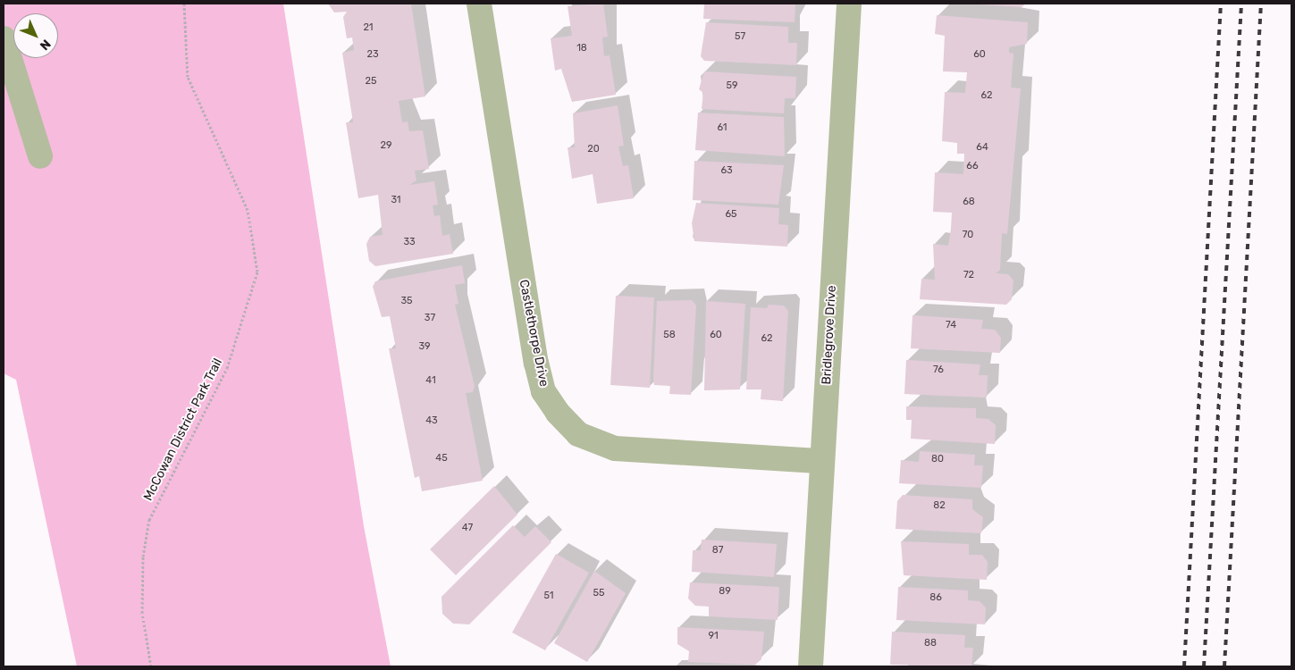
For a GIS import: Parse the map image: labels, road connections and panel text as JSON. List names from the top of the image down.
{
  "streets": {
    "street": ["Castlethorpe Drive", "Bridlegrove Drive"],
    "path": ["McCowan District Park Trail"]
  },
  "crossings": [
    ["Castlethorpe Drive", "Bridlegrove Drive"]
  ],
  "house_numbers": [
    "21",
    "57",
    "18",
    "23",
    "60",
    "25",
    "59",
    "62",
    "61",
    "29",
    "64",
    "20",
    "66",
    "63",
    "31",
    "68",
    "65",
    "70",
    "33",
    "72",
    "35",
    "37",
    "74",
    "58",
    "60",
    "62",
    "39",
    "76",
    "41",
    "43",
    "45",
    "80",
    "82",
    "47",
    "87",
    "89",
    "55",
    "51",
    "86",
    "91",
    "88"
  ],
  "north": "bottom right"
}
